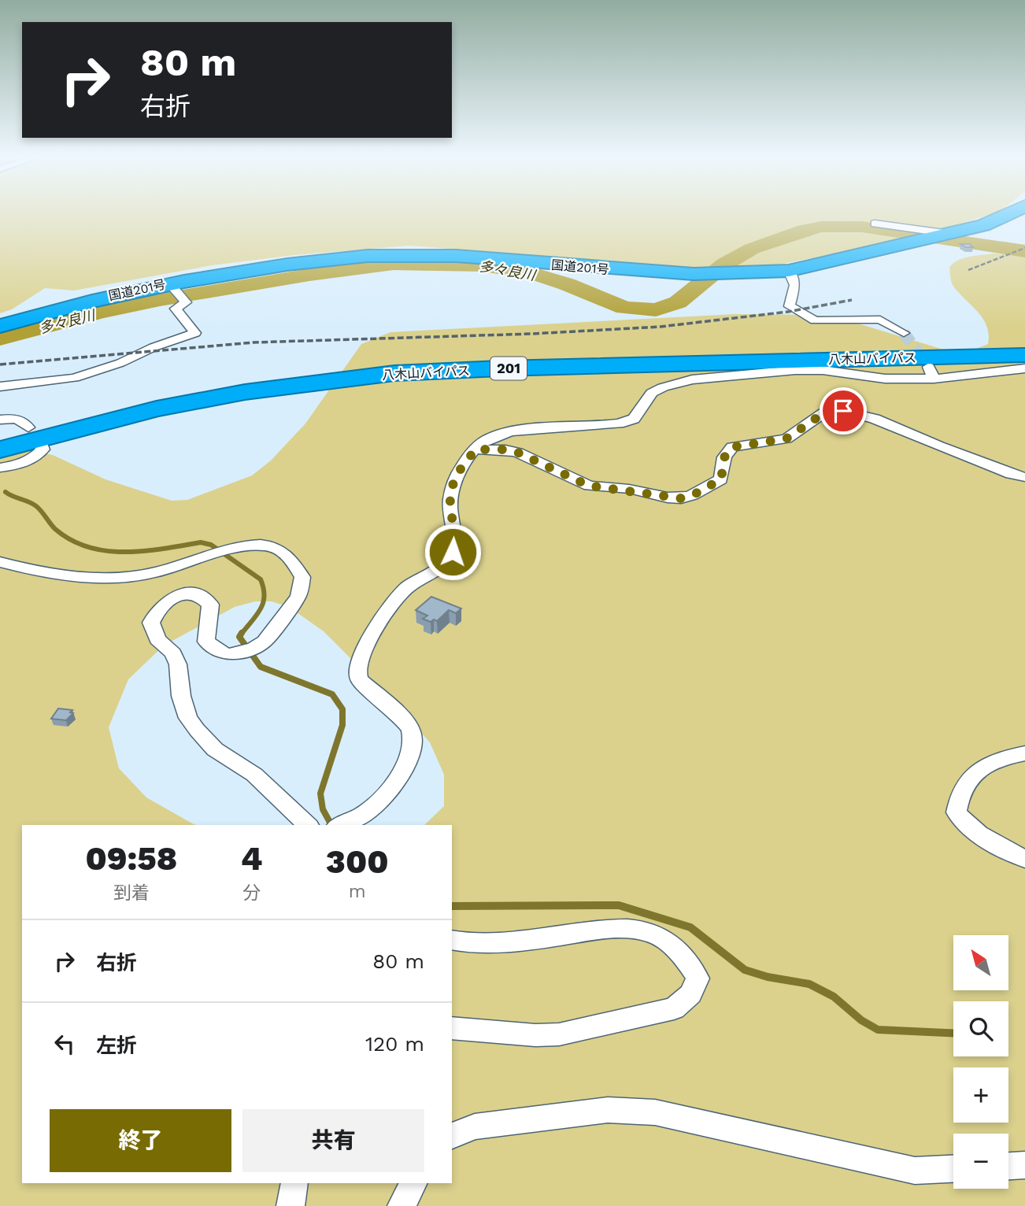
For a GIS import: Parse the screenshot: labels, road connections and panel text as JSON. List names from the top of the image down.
{
  "streets": {
    "highway": ["国道201号", "八木山バイパス", "201"]
  },
  "water": ["多々良川"],
  "north": "top left",
  "page": {
    "turn": ["80 m", "右折"],
    "eta": [
      "09:58",
      "到着",
      "4",
      "分",
      "300",
      "m"
    ],
    "list": [
      {
        "name": "右折",
        "value": "80 m"
      },
      {
        "name": "左折",
        "value": "120 m"
      }
    ],
    "map_buttons": ["+", "−"],
    "buttons": ["終了", "共有"]
  }
}
